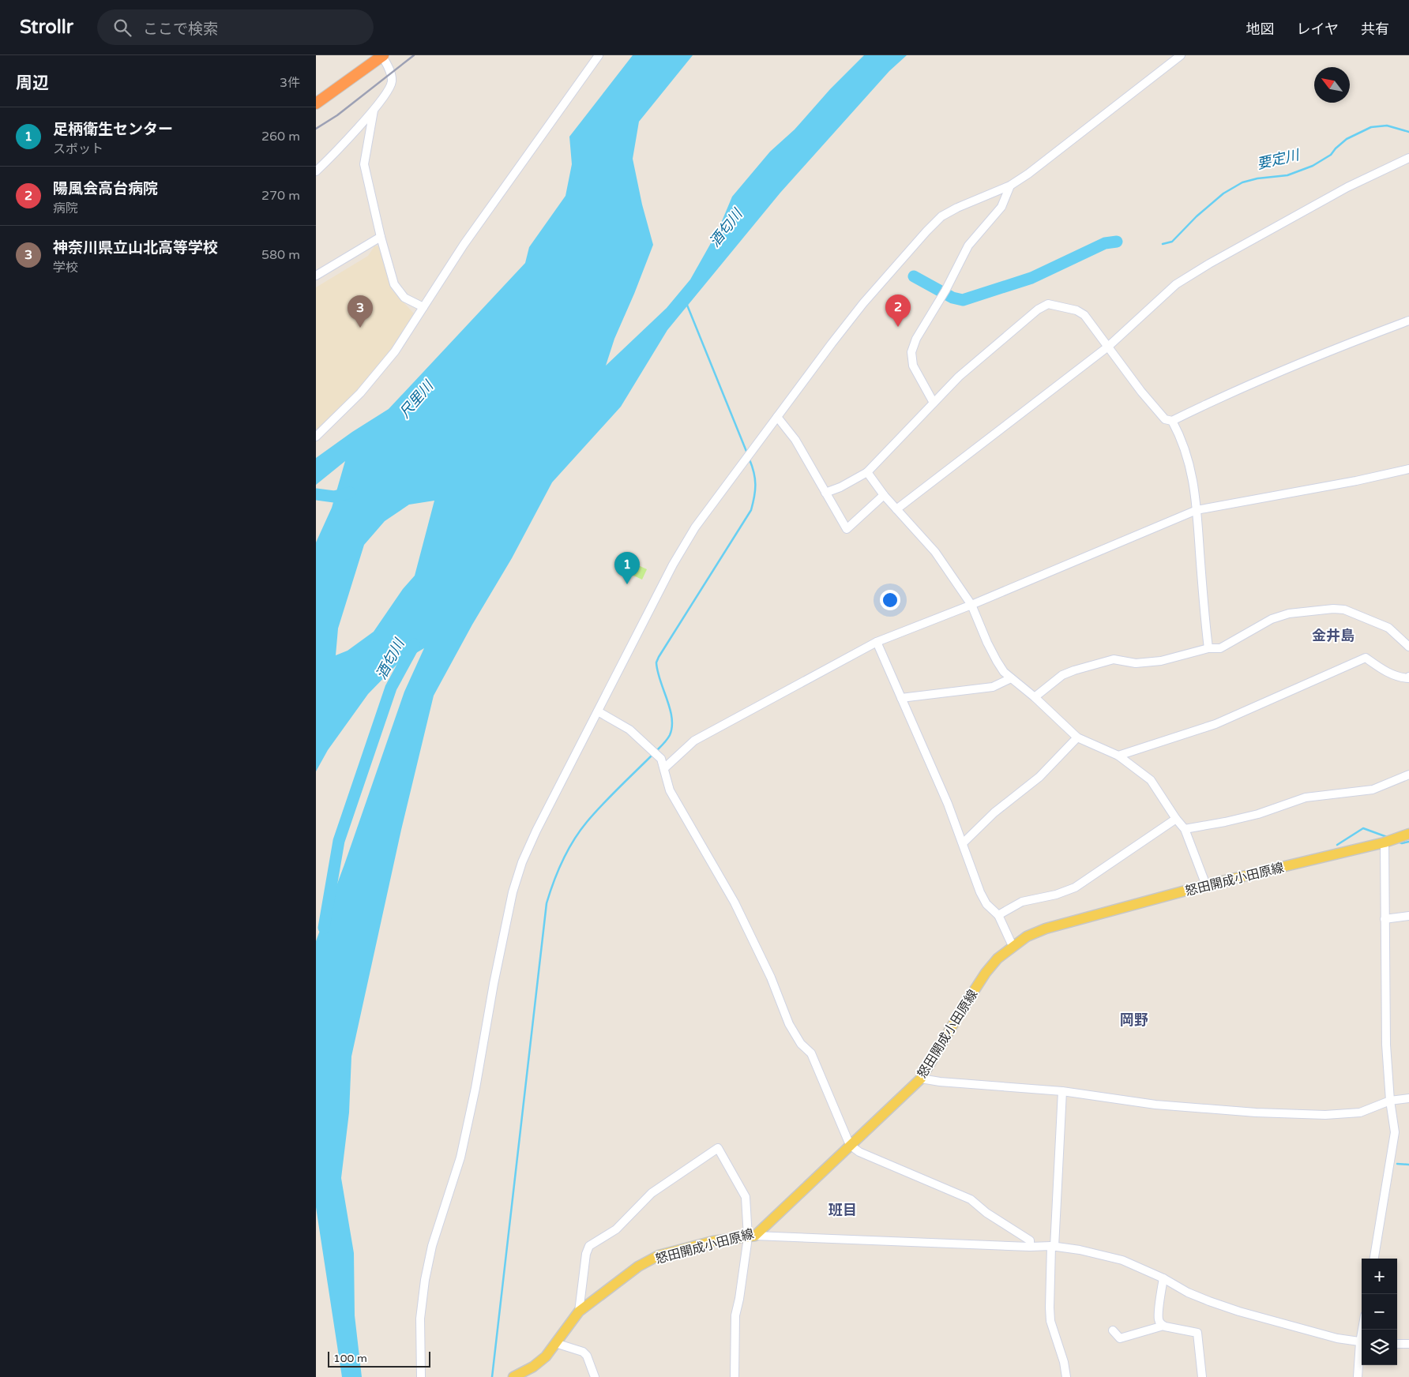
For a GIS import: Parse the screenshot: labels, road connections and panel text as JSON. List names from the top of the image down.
{
  "streets": {
    "main road": ["怒田開成小田原線"]
  },
  "districts": ["金井島", "岡野", "班目"],
  "water": ["要定川", "酒匂川", "尺里川"],
  "scale_bar": "100 m",
  "north": "top left",
  "page": {
    "header": "Strollr",
    "search": "ここで検索",
    "nav": ["地図", "レイヤ", "共有"],
    "heading": ["周辺", "3件"],
    "list": [
      {
        "mark": "1",
        "name": "足柄衛生センター",
        "note": "スポット",
        "value": "260 m"
      },
      {
        "mark": "2",
        "name": "陽風会高台病院",
        "note": "病院",
        "value": "270 m"
      },
      {
        "mark": "3",
        "name": "神奈川県立山北高等学校",
        "note": "学校",
        "value": "580 m"
      }
    ],
    "pins": ["2", "3", "1"],
    "map_buttons": ["+", "−"],
    "scale": "100 m"
  }
}
